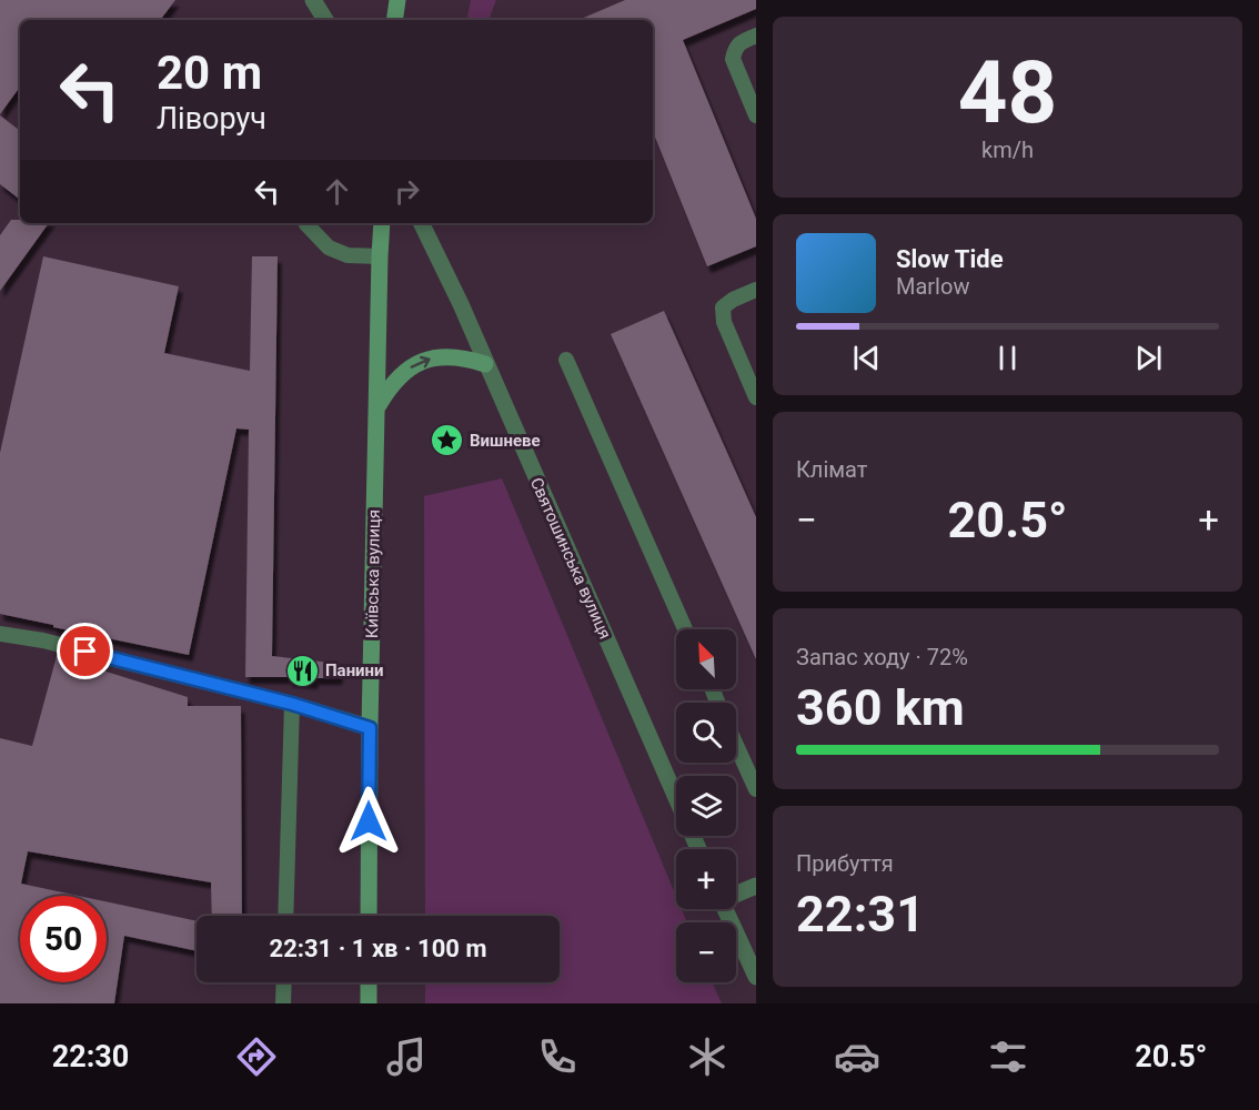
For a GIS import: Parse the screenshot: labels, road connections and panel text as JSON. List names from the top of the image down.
{
  "streets": {
    "main road": ["Київська вулиця"],
    "street": ["Святошинська вулиця"]
  },
  "places": {
    "place": ["Вишневе"],
    "restaurant": ["Панини"]
  },
  "north": "top left",
  "page": {
    "tile": [
      ["48", "km/h"],
      "Клімат",
      ["Запас ходу · 72%", "360 km"],
      ["Прибуття", "22:31"]
    ],
    "turn": ["20 m", "Ліворуч"],
    "song": ["Slow Tide", "Marlow"],
    "heat": ["−", "20.5°", "+"],
    "map_buttons": ["+", "−"],
    "limit": "50",
    "trip": "22:31 · 1 хв · 100 m",
    "tabs": ["22:30", "20.5°"]
  }
}
